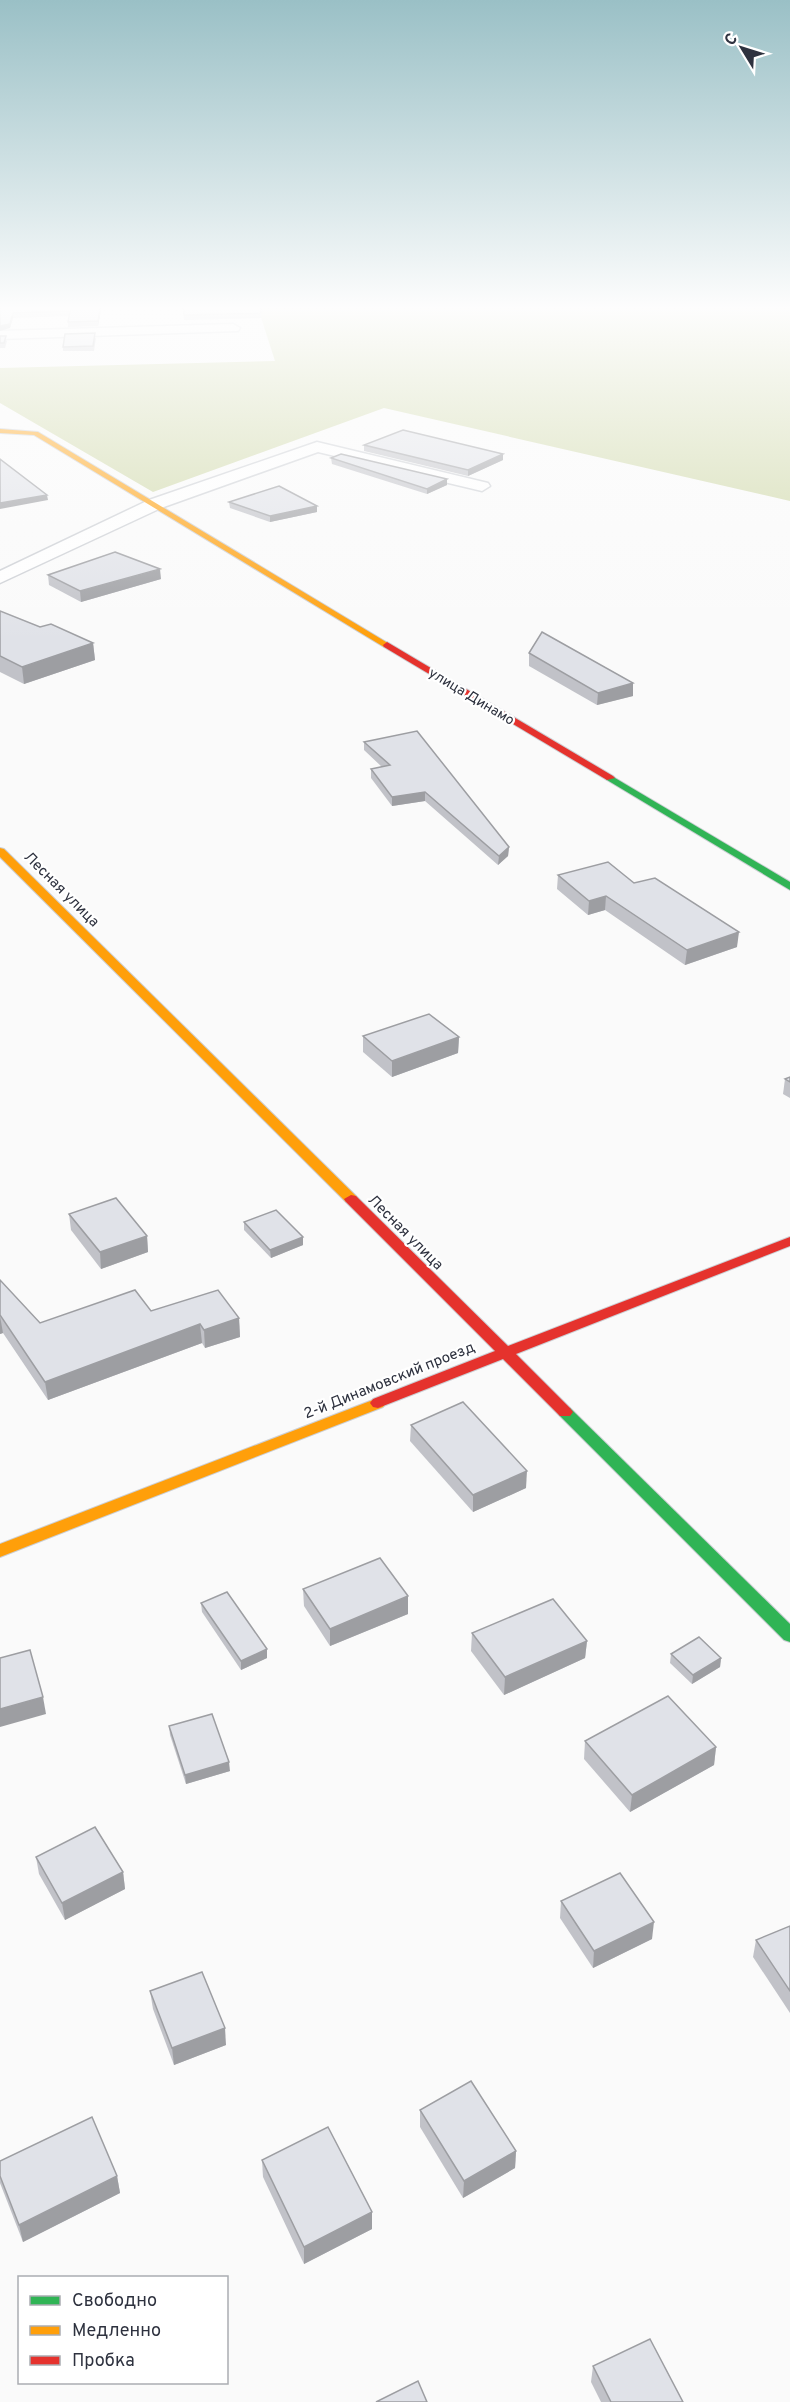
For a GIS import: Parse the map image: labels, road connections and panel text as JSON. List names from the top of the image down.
{
  "streets": {
    "street": ["улица Динамо", "Лесная улица", "2-й Динамовский проезд"]
  },
  "crossings": [
    ["Лесная улица", "2-й Динамовский проезд"]
  ],
  "legend": ["Свободно", "Медленно", "Пробка"],
  "north": "top left"
}
